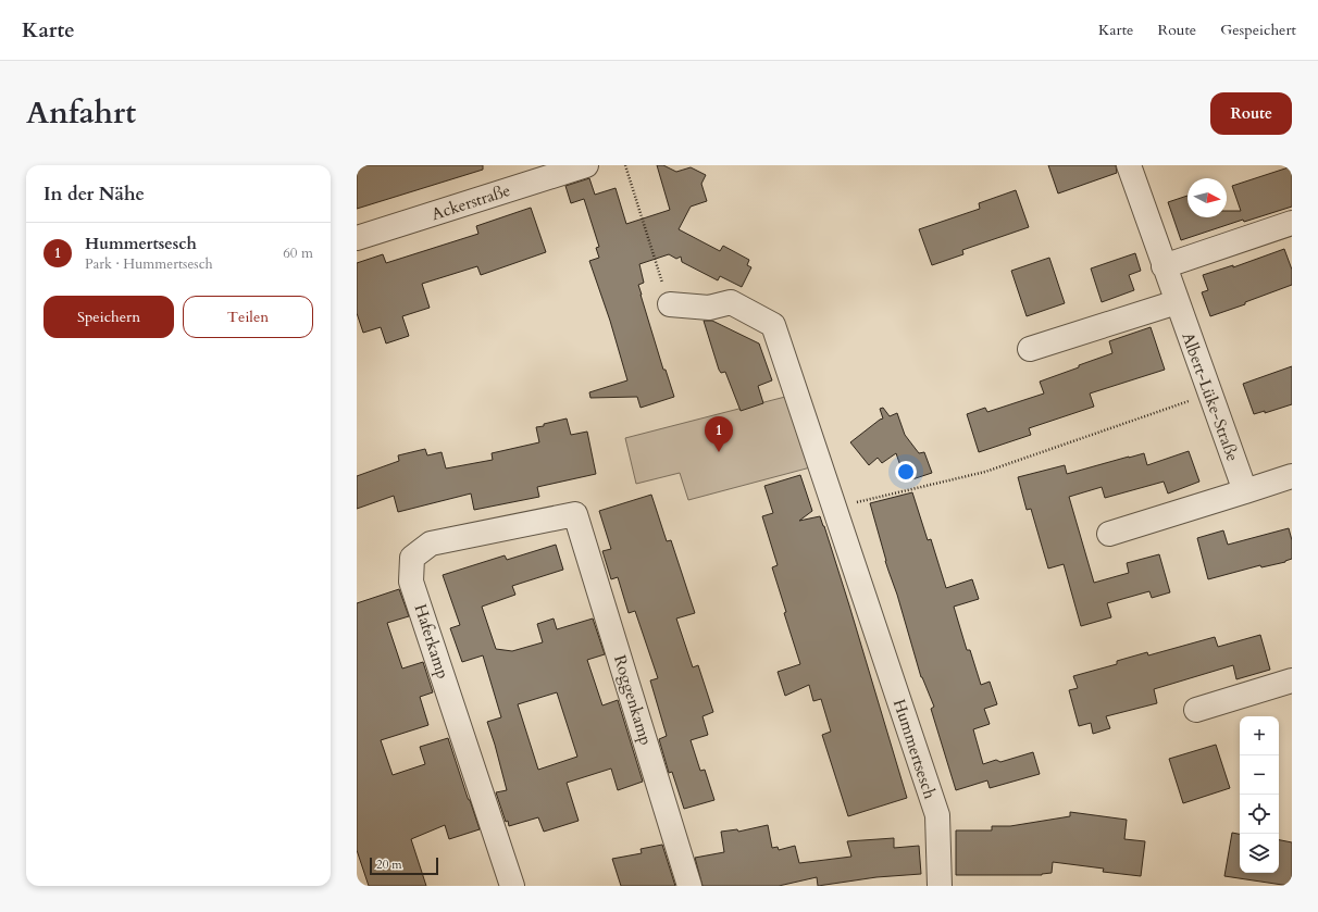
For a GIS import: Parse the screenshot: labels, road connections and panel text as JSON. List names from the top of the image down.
{
  "streets": {
    "street": [
      "Ackerstraße",
      "Albert-Lüke-Straße",
      "Haferkamp",
      "Roggenkamp",
      "Hummertsesch"
    ]
  },
  "crossings": [
    ["Haferkamp", "Roggenkamp"]
  ],
  "scale_bar": "20 m",
  "north": "right",
  "page": {
    "header": "Karte",
    "nav": ["Karte", "Route", "Gespeichert"],
    "title": "Anfahrt",
    "buttons": [
      "Route",
      ["Speichern", "Teilen"]
    ],
    "heading": "In der Nähe",
    "list": [
      {
        "mark": "1",
        "name": "Hummertsesch",
        "note": "Park · Hummertsesch",
        "value": "60 m"
      }
    ],
    "pins": "1",
    "map_buttons": ["+", "−"],
    "scale": "20 m"
  }
}
